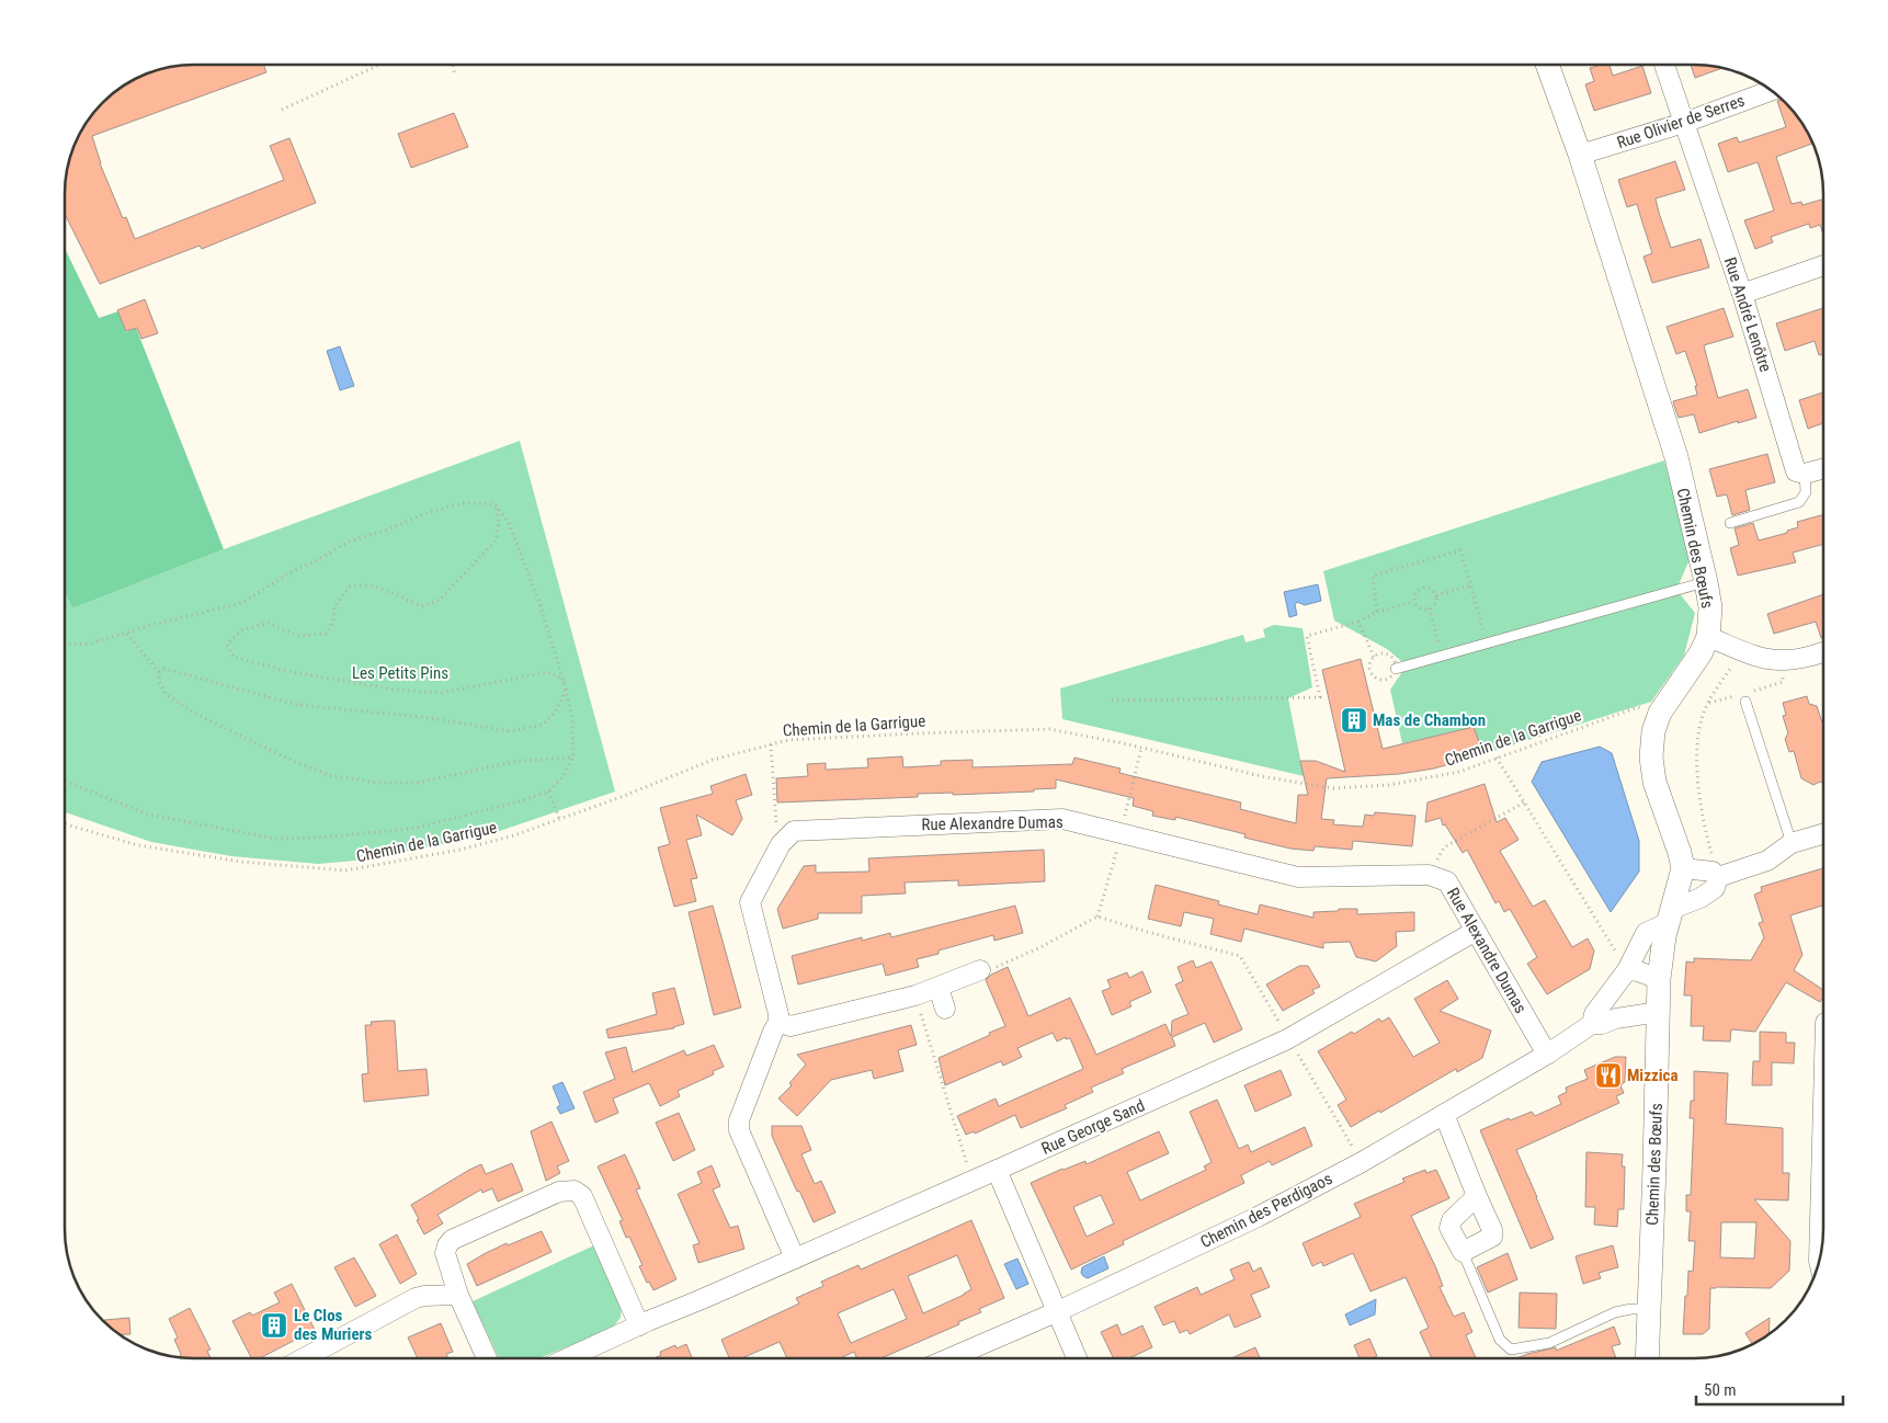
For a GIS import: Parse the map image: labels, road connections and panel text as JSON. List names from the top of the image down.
{
  "streets": {
    "street": [
      "Rue Olivier de Serres",
      "Rue André Lenôtre",
      "Chemin des Bœufs",
      "Rue Alexandre Dumas",
      "Rue George Sand",
      "Chemin des Perdigaos"
    ],
    "path": ["Chemin de la Garrigue"]
  },
  "crossings": [
    ["Rue Olivier de Serres", "Rue André Lenôtre"],
    ["Rue Olivier de Serres", "Chemin des Bœufs"],
    ["Chemin des Bœufs", "Chemin de la Garrigue"],
    ["Chemin des Bœufs", "Chemin des Perdigaos"],
    ["Rue Alexandre Dumas", "Rue George Sand"],
    ["Rue Alexandre Dumas", "Chemin des Perdigaos"]
  ],
  "parks": ["Les Petits Pins"],
  "places": {
    "building": ["Mas de Chambon", "Le Clos des Muriers"],
    "restaurant": ["Mizzica"]
  },
  "scale_bar": "50 m"
}
